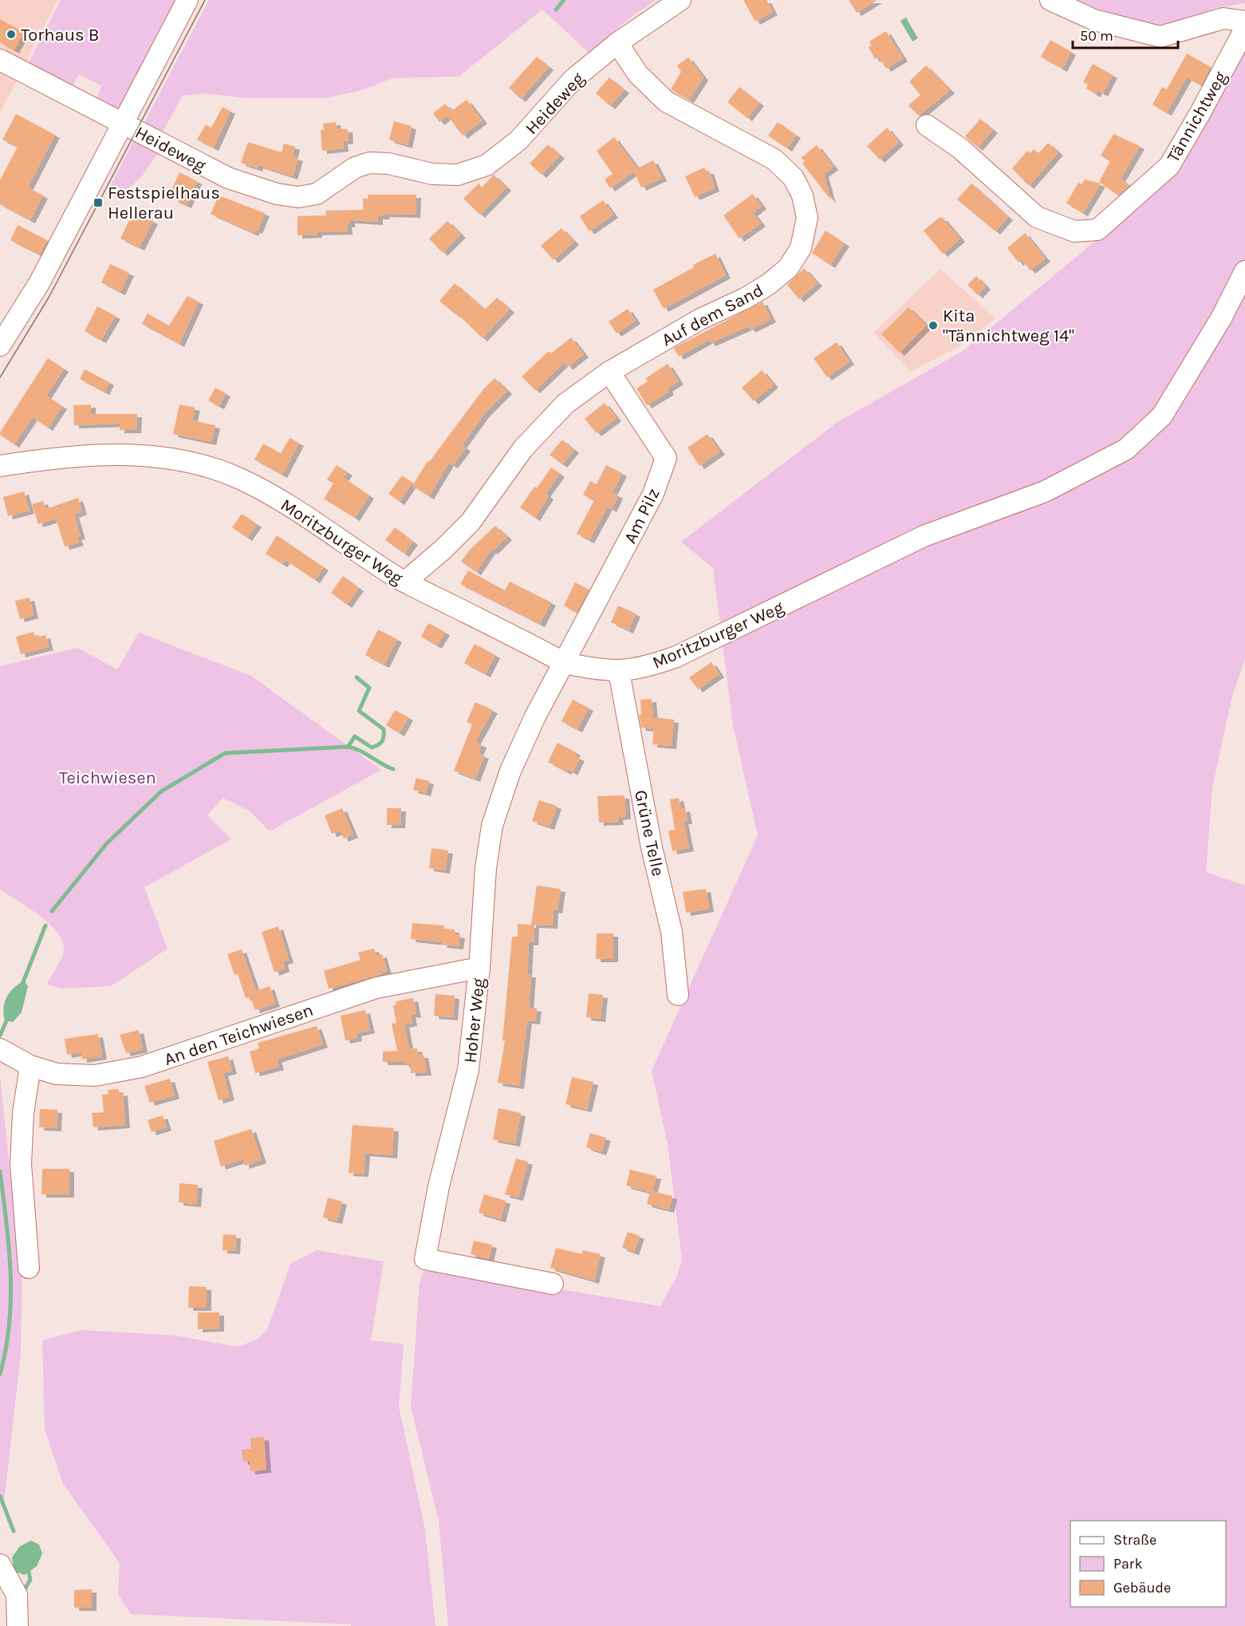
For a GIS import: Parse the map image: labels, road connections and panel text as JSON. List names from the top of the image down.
{
  "streets": {
    "street": [
      "Heideweg",
      "Tännichtweg",
      "Auf dem Sand",
      "Am Pilz",
      "Moritzburger Weg",
      "Grüne Telle",
      "Hoher Weg",
      "An den Teichwiesen"
    ]
  },
  "crossings": [
    ["Heideweg", "Auf dem Sand"],
    ["Auf dem Sand", "Am Pilz"],
    ["Auf dem Sand", "Moritzburger Weg"],
    ["Am Pilz", "Moritzburger Weg"],
    ["Am Pilz", "Hoher Weg"],
    ["Moritzburger Weg", "Grüne Telle"],
    ["Moritzburger Weg", "Hoher Weg"],
    ["Hoher Weg", "An den Teichwiesen"]
  ],
  "parks": ["Teichwiesen"],
  "places": {
    "other": ["Torhaus B", "Kita \"Tännichtweg 14\""],
    "transit": ["Festspielhaus Hellerau"]
  },
  "legend": ["Straße", "Park", "Gebäude"],
  "scale_bar": "50 m"
}
